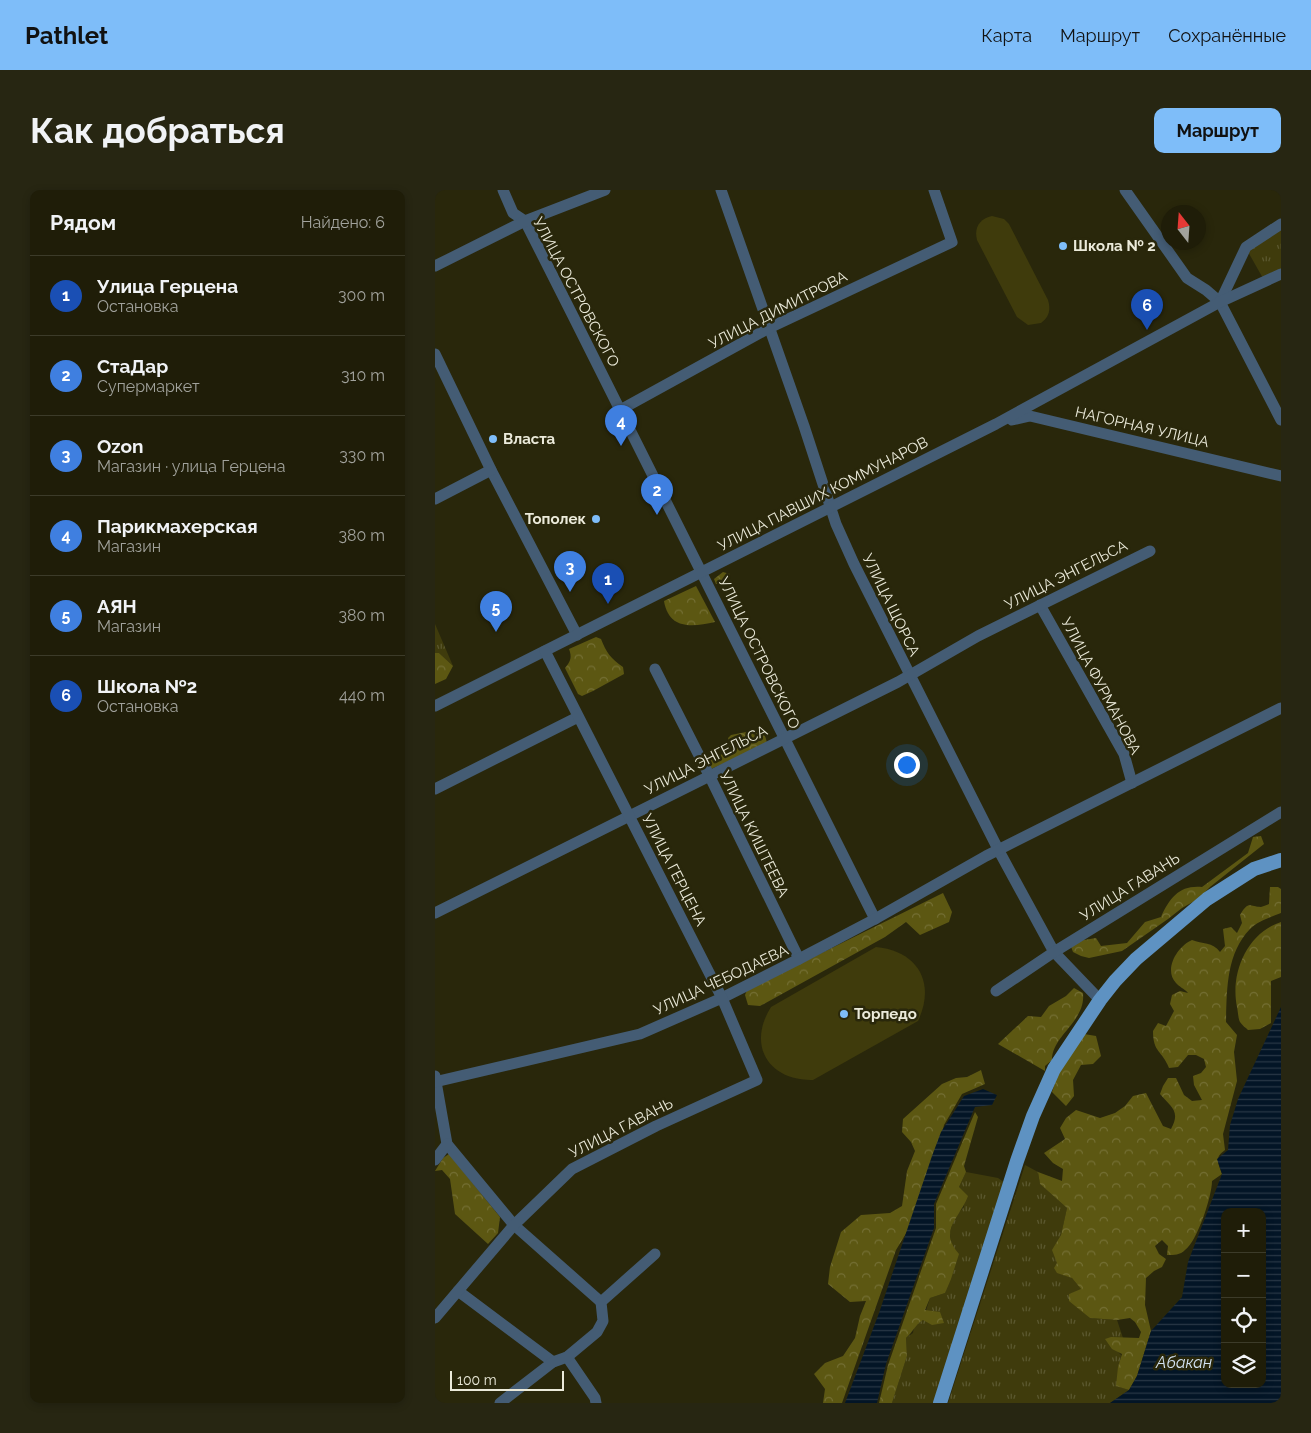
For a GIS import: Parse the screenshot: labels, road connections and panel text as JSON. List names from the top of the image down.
{
  "streets": {
    "street": [
      "УЛИЦА ОСТРОВСКОГО",
      "УЛИЦА ДИМИТРОВА",
      "НАГОРНАЯ УЛИЦА",
      "УЛИЦА ПАВШИХ КОММУНАРОВ",
      "УЛИЦА ЭНГЕЛЬСА",
      "УЛИЦА ЩОРСА",
      "УЛИЦА ФУРМАНОВА",
      "УЛИЦА КИШТЕЕВА",
      "УЛИЦА ГЕРЦЕНА",
      "УЛИЦА ГАВАНЬ",
      "УЛИЦА ЧЕБОДАЕВА"
    ]
  },
  "crossings": [
    ["УЛИЦА ОСТРОВСКОГО", "УЛИЦА ДИМИТРОВА"],
    ["УЛИЦА ОСТРОВСКОГО", "УЛИЦА ПАВШИХ КОММУНАРОВ"],
    ["УЛИЦА ОСТРОВСКОГО", "УЛИЦА ЭНГЕЛЬСА"],
    ["УЛИЦА ОСТРОВСКОГО", "УЛИЦА ЧЕБОДАЕВА"],
    ["УЛИЦА ДИМИТРОВА", "УЛИЦА ЩОРСА"],
    ["НАГОРНАЯ УЛИЦА", "УЛИЦА ПАВШИХ КОММУНАРОВ"],
    ["УЛИЦА ПАВШИХ КОММУНАРОВ", "УЛИЦА ЩОРСА"],
    ["УЛИЦА ПАВШИХ КОММУНАРОВ", "УЛИЦА ГЕРЦЕНА"],
    ["УЛИЦА ЭНГЕЛЬСА", "УЛИЦА ЩОРСА"],
    ["УЛИЦА ЭНГЕЛЬСА", "УЛИЦА ФУРМАНОВА"],
    ["УЛИЦА ЭНГЕЛЬСА", "УЛИЦА КИШТЕЕВА"],
    ["УЛИЦА ЭНГЕЛЬСА", "УЛИЦА ГЕРЦЕНА"],
    ["УЛИЦА ЩОРСА", "УЛИЦА ГАВАНЬ"],
    ["УЛИЦА ЩОРСА", "УЛИЦА ЧЕБОДАЕВА"],
    ["УЛИЦА ФУРМАНОВА", "УЛИЦА ЧЕБОДАЕВА"],
    ["УЛИЦА КИШТЕЕВА", "УЛИЦА ЧЕБОДАЕВА"],
    ["УЛИЦА ГЕРЦЕНА", "УЛИЦА ГАВАНЬ"],
    ["УЛИЦА ГЕРЦЕНА", "УЛИЦА ЧЕБОДАЕВА"]
  ],
  "water": ["Абакан"],
  "places": [
    "Школа № 2",
    "Власта",
    "Тополек",
    "Торпедо"
  ],
  "scale_bar": "100 m",
  "north": "top",
  "page": {
    "header": "Pathlet",
    "nav": ["Карта", "Маршрут", "Сохранённые"],
    "buttons": "Маршрут",
    "title": "Как добраться",
    "heading": ["Рядом", "Найдено: 6"],
    "list": [
      {
        "mark": "1",
        "name": "Улица Герцена",
        "note": "Остановка",
        "value": "300 m"
      },
      {
        "mark": "2",
        "name": "СтаДар",
        "note": "Супермаркет",
        "value": "310 m"
      },
      {
        "mark": "3",
        "name": "Ozon",
        "note": "Магазин · улица Герцена",
        "value": "330 m"
      },
      {
        "mark": "4",
        "name": "Парикмахерская",
        "note": "Магазин",
        "value": "380 m"
      },
      {
        "mark": "5",
        "name": "АЯН",
        "note": "Магазин",
        "value": "380 m"
      },
      {
        "mark": "6",
        "name": "Школа №2",
        "note": "Остановка",
        "value": "440 m"
      }
    ],
    "pins": [
      "6",
      "4",
      "2",
      "3",
      "1",
      "5"
    ],
    "map_buttons": ["+", "−"],
    "scale": "100 m"
  }
}
